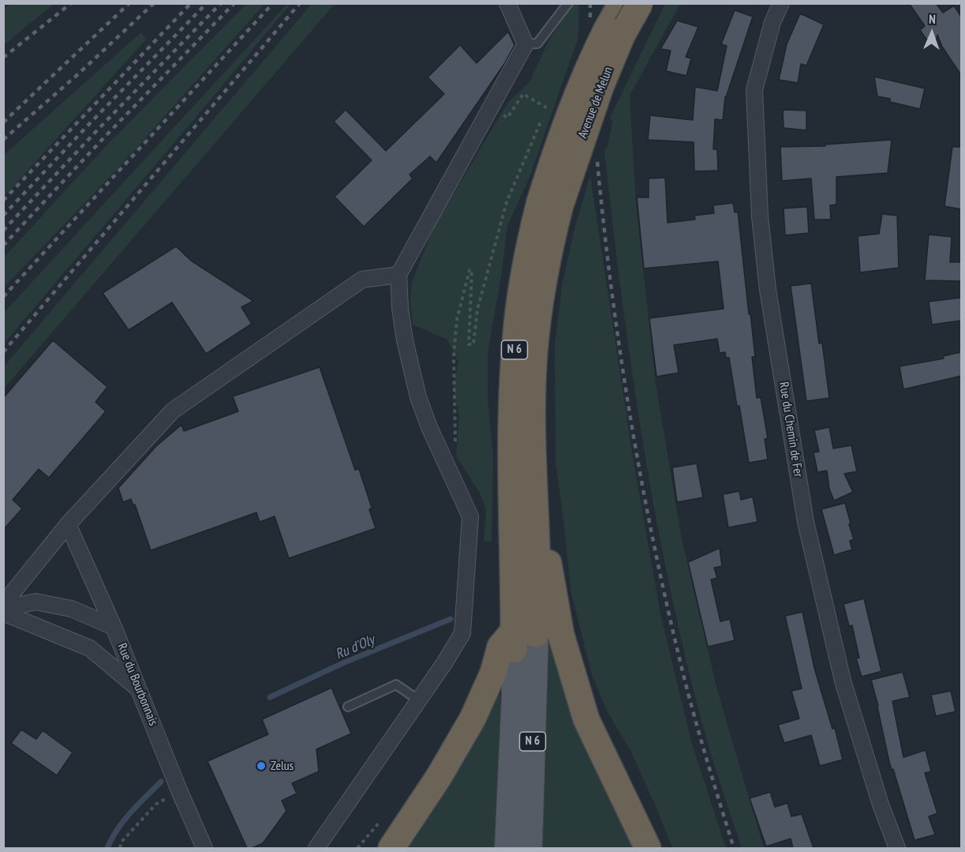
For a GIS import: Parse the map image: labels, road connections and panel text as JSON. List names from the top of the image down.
{
  "streets": {
    "highway": ["Avenue de Melun", "N 6"],
    "street": ["Rue du Chemin de Fer", "Rue du Bourbonnais"]
  },
  "crossings": [
    ["Avenue de Melun", "N 6"]
  ],
  "water": ["Ru d'Oly"],
  "places": ["Zelus"],
  "north": "top"
}
